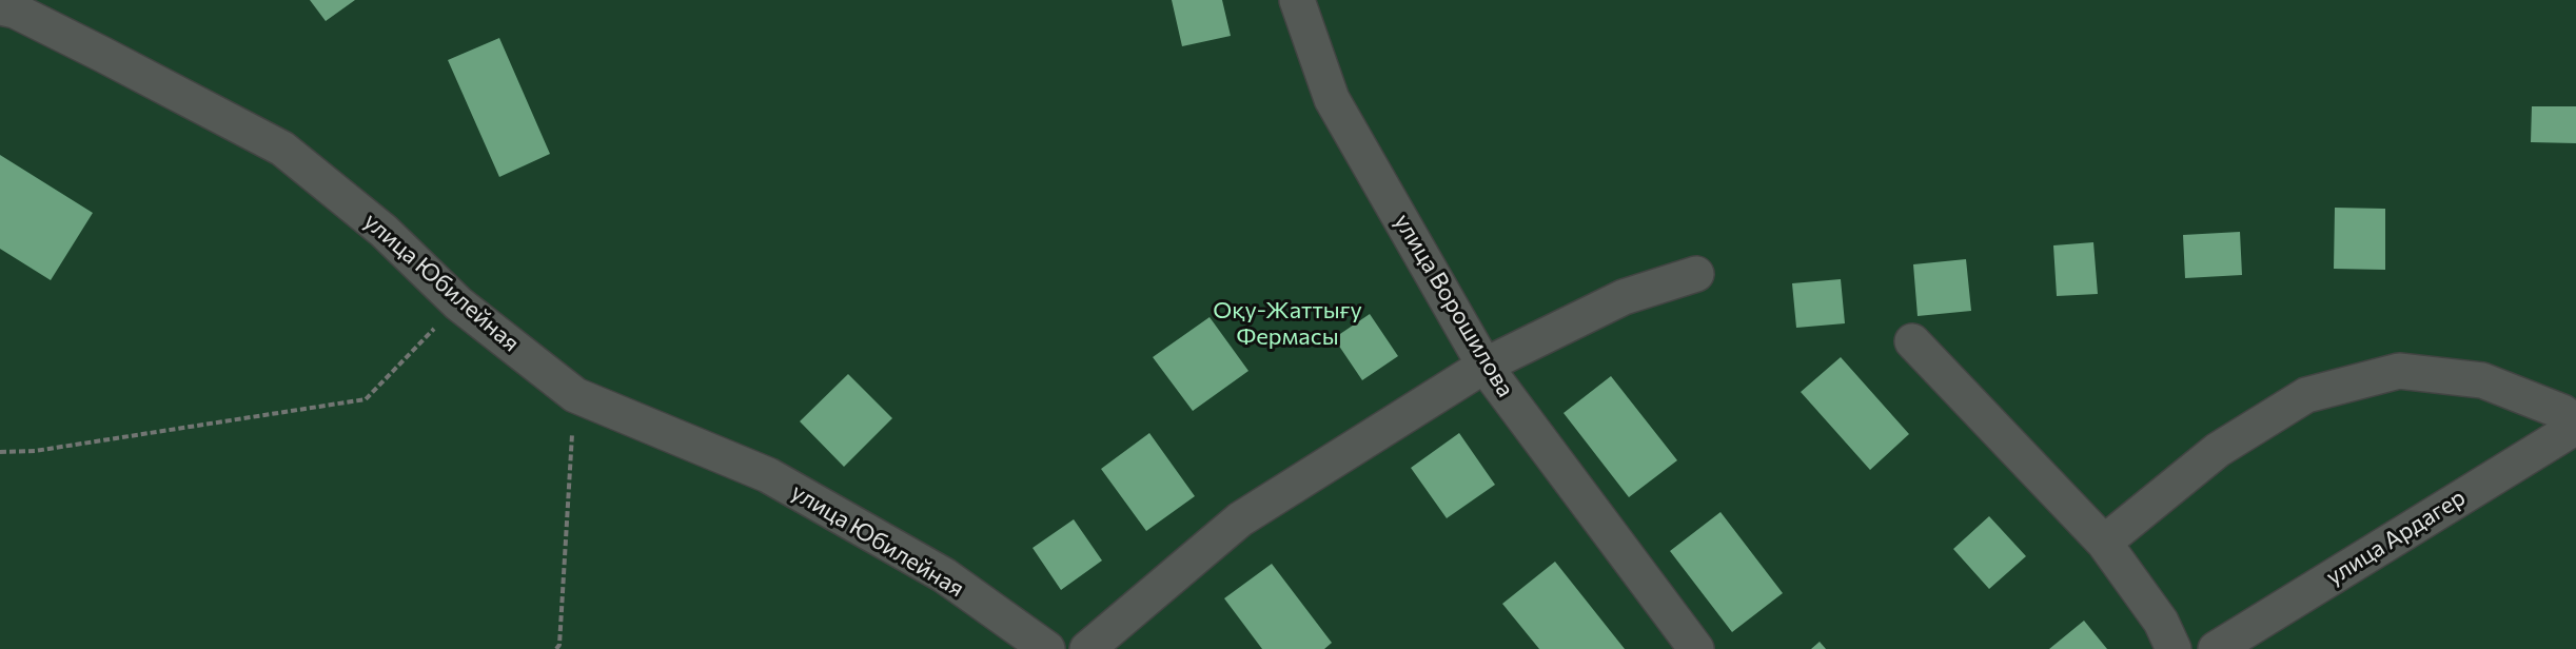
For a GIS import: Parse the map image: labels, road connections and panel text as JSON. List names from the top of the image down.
{
  "streets": {
    "street": ["улица Юбилейная", "улица Ворошилова", "улица Ардагер"]
  },
  "parks": ["Оқу-Жаттығу Фермасы"]
}
